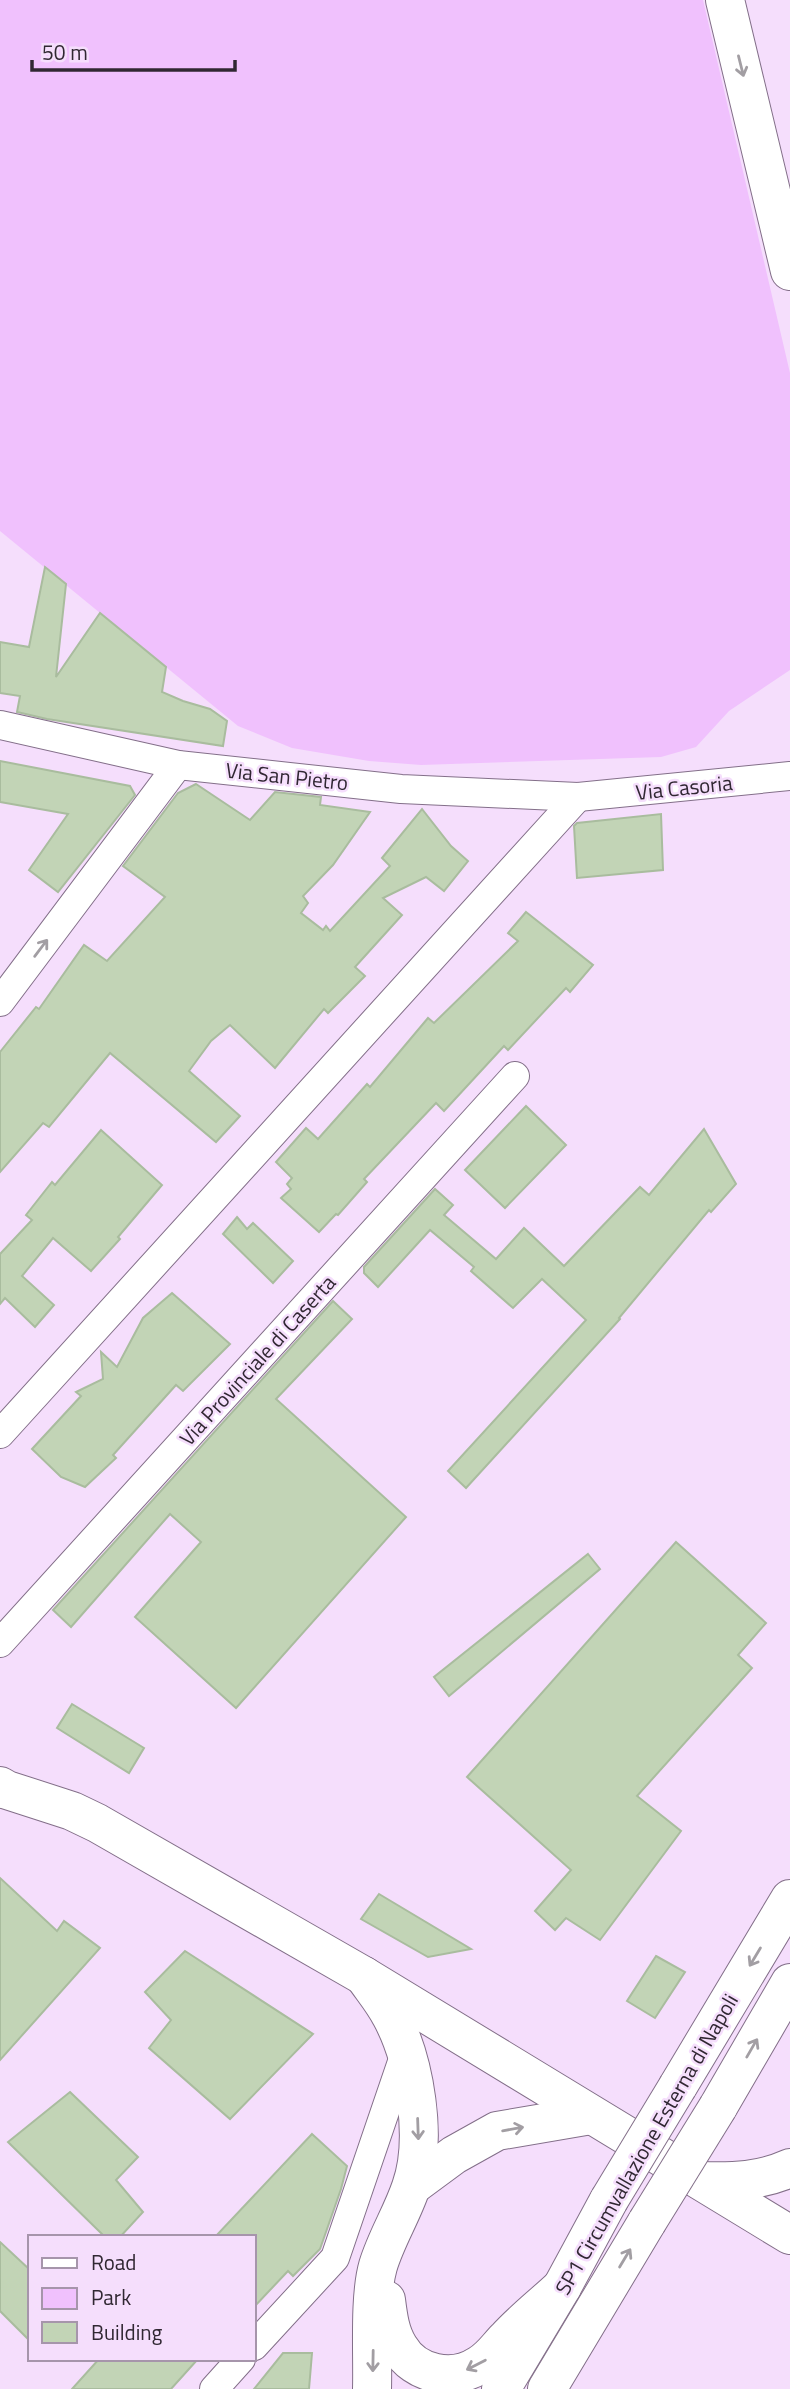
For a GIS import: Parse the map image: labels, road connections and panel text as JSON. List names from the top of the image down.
{
  "streets": {
    "main road": ["SP1 Circumvallazione Esterna di Napoli"],
    "street": ["Via San Pietro", "Via Casoria", "Via Provinciale di Caserta"]
  },
  "crossings": [
    ["Via San Pietro", "Via Casoria"]
  ],
  "legend": ["Road", "Park", "Building"],
  "scale_bar": "50 m"
}
